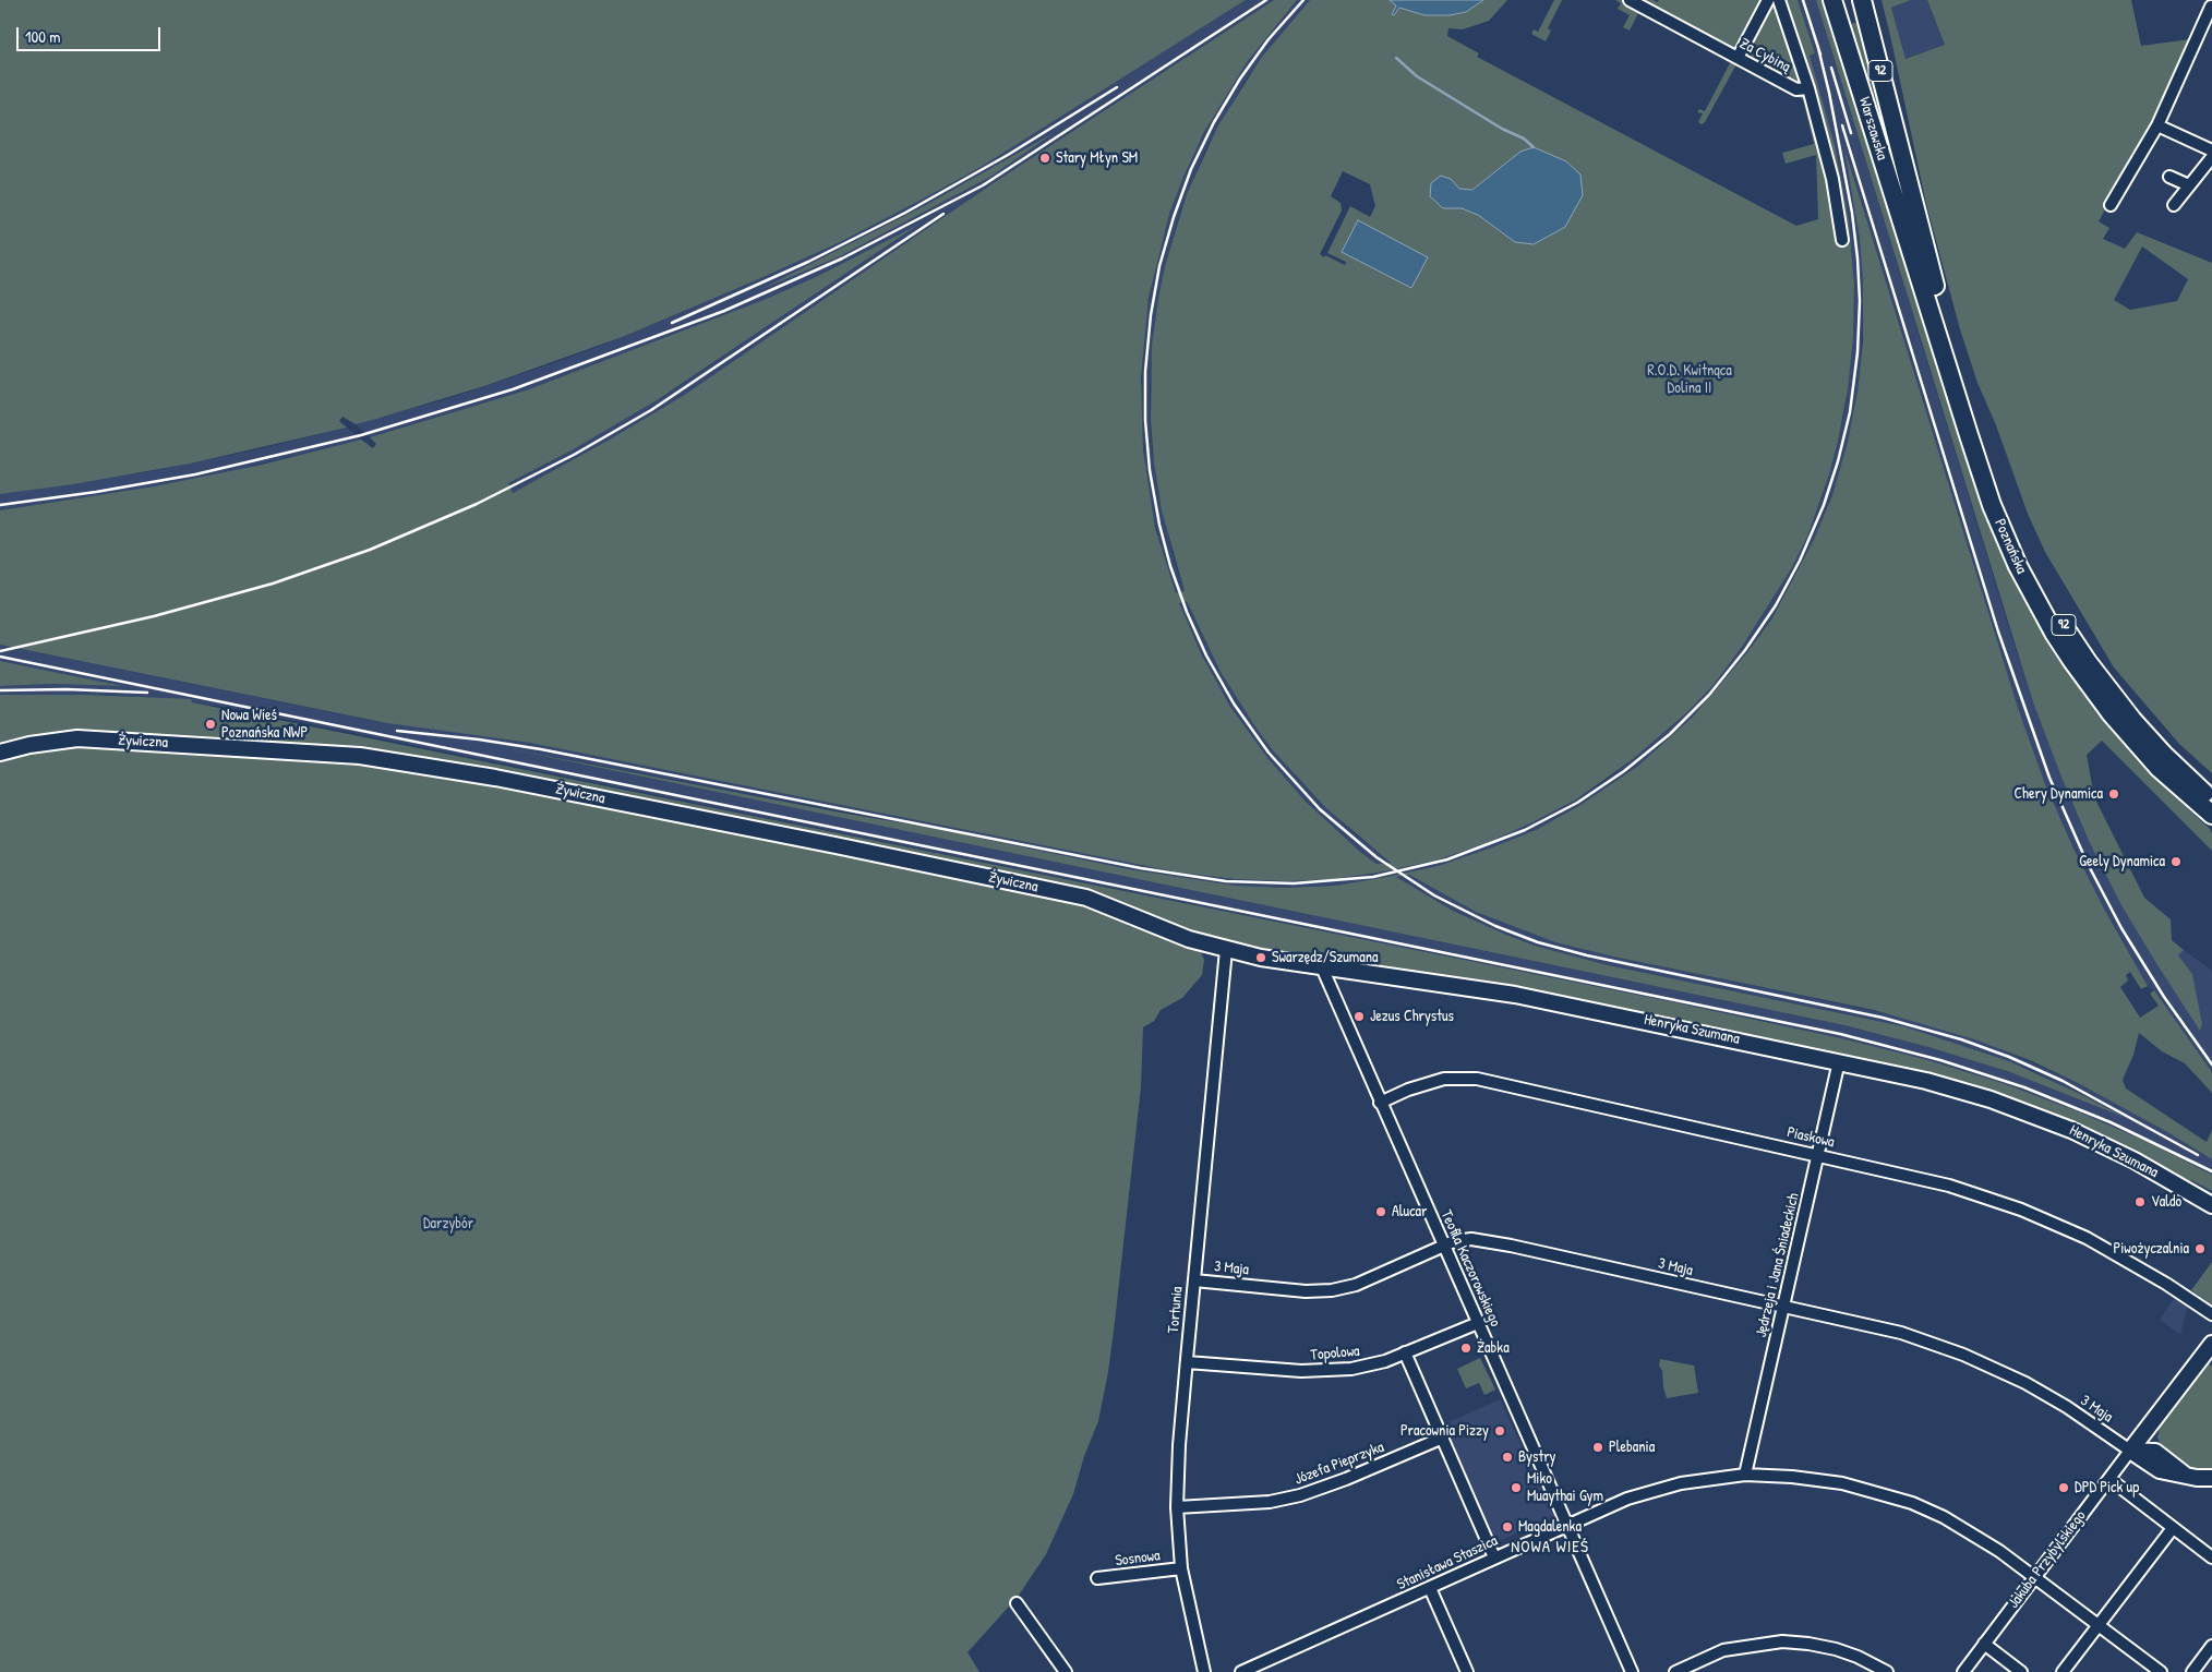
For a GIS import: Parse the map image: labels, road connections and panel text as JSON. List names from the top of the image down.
{
  "streets": {
    "main road": ["92", "Warszawska", "Poznańska"],
    "street": [
      "Za Cybiną",
      "Żywiczna",
      "Henryka Szumana",
      "Piaskowa",
      "Jędrzeja i Jana Śniadeckich",
      "3 Maja",
      "Teofila Kaczorowskiego",
      "Tortunia",
      "Topolowa",
      "Józefa Pieprzyka",
      "Sosnowa",
      "Jakuba Przybylskiego",
      "Stanisława Staszica"
    ]
  },
  "crossings": [
    ["Warszawska", "Poznańska"],
    ["Żywiczna", "Henryka Szumana"],
    ["Henryka Szumana", "Jędrzeja i Jana Śniadeckich"],
    ["Henryka Szumana", "Teofila Kaczorowskiego"],
    ["Henryka Szumana", "Tortunia"],
    ["Piaskowa", "Jędrzeja i Jana Śniadeckich"],
    ["Piaskowa", "Teofila Kaczorowskiego"],
    ["Jędrzeja i Jana Śniadeckich", "3 Maja"],
    ["Jędrzeja i Jana Śniadeckich", "Stanisława Staszica"],
    ["3 Maja", "Teofila Kaczorowskiego"],
    ["3 Maja", "Tortunia"],
    ["3 Maja", "Jakuba Przybylskiego"],
    ["Teofila Kaczorowskiego", "Topolowa"],
    ["Teofila Kaczorowskiego", "Stanisława Staszica"],
    ["Tortunia", "Topolowa"],
    ["Tortunia", "Józefa Pieprzyka"],
    ["Tortunia", "Sosnowa"],
    ["Jakuba Przybylskiego", "Stanisława Staszica"]
  ],
  "districts": ["NOWA WIEŚ"],
  "parks": ["R.O.D. Kwitnąca Dolina II", "Darzybór"],
  "places": [
    "Stary Młyn SM",
    "Nowa Wieś Poznańska NWP",
    "Chery Dynamica",
    "Geely Dynamica",
    "Swarzędz/Szumana",
    "Jezus Chrystus",
    "Valdo",
    "Alucar",
    "Piwożyczalnia",
    "Żabka",
    "Pracownia Pizzy",
    "Plebania",
    "Bystry",
    "Miko Muaythai Gym",
    "DPD Pick up",
    "Magdalenka"
  ],
  "scale_bar": "100 m"
}
